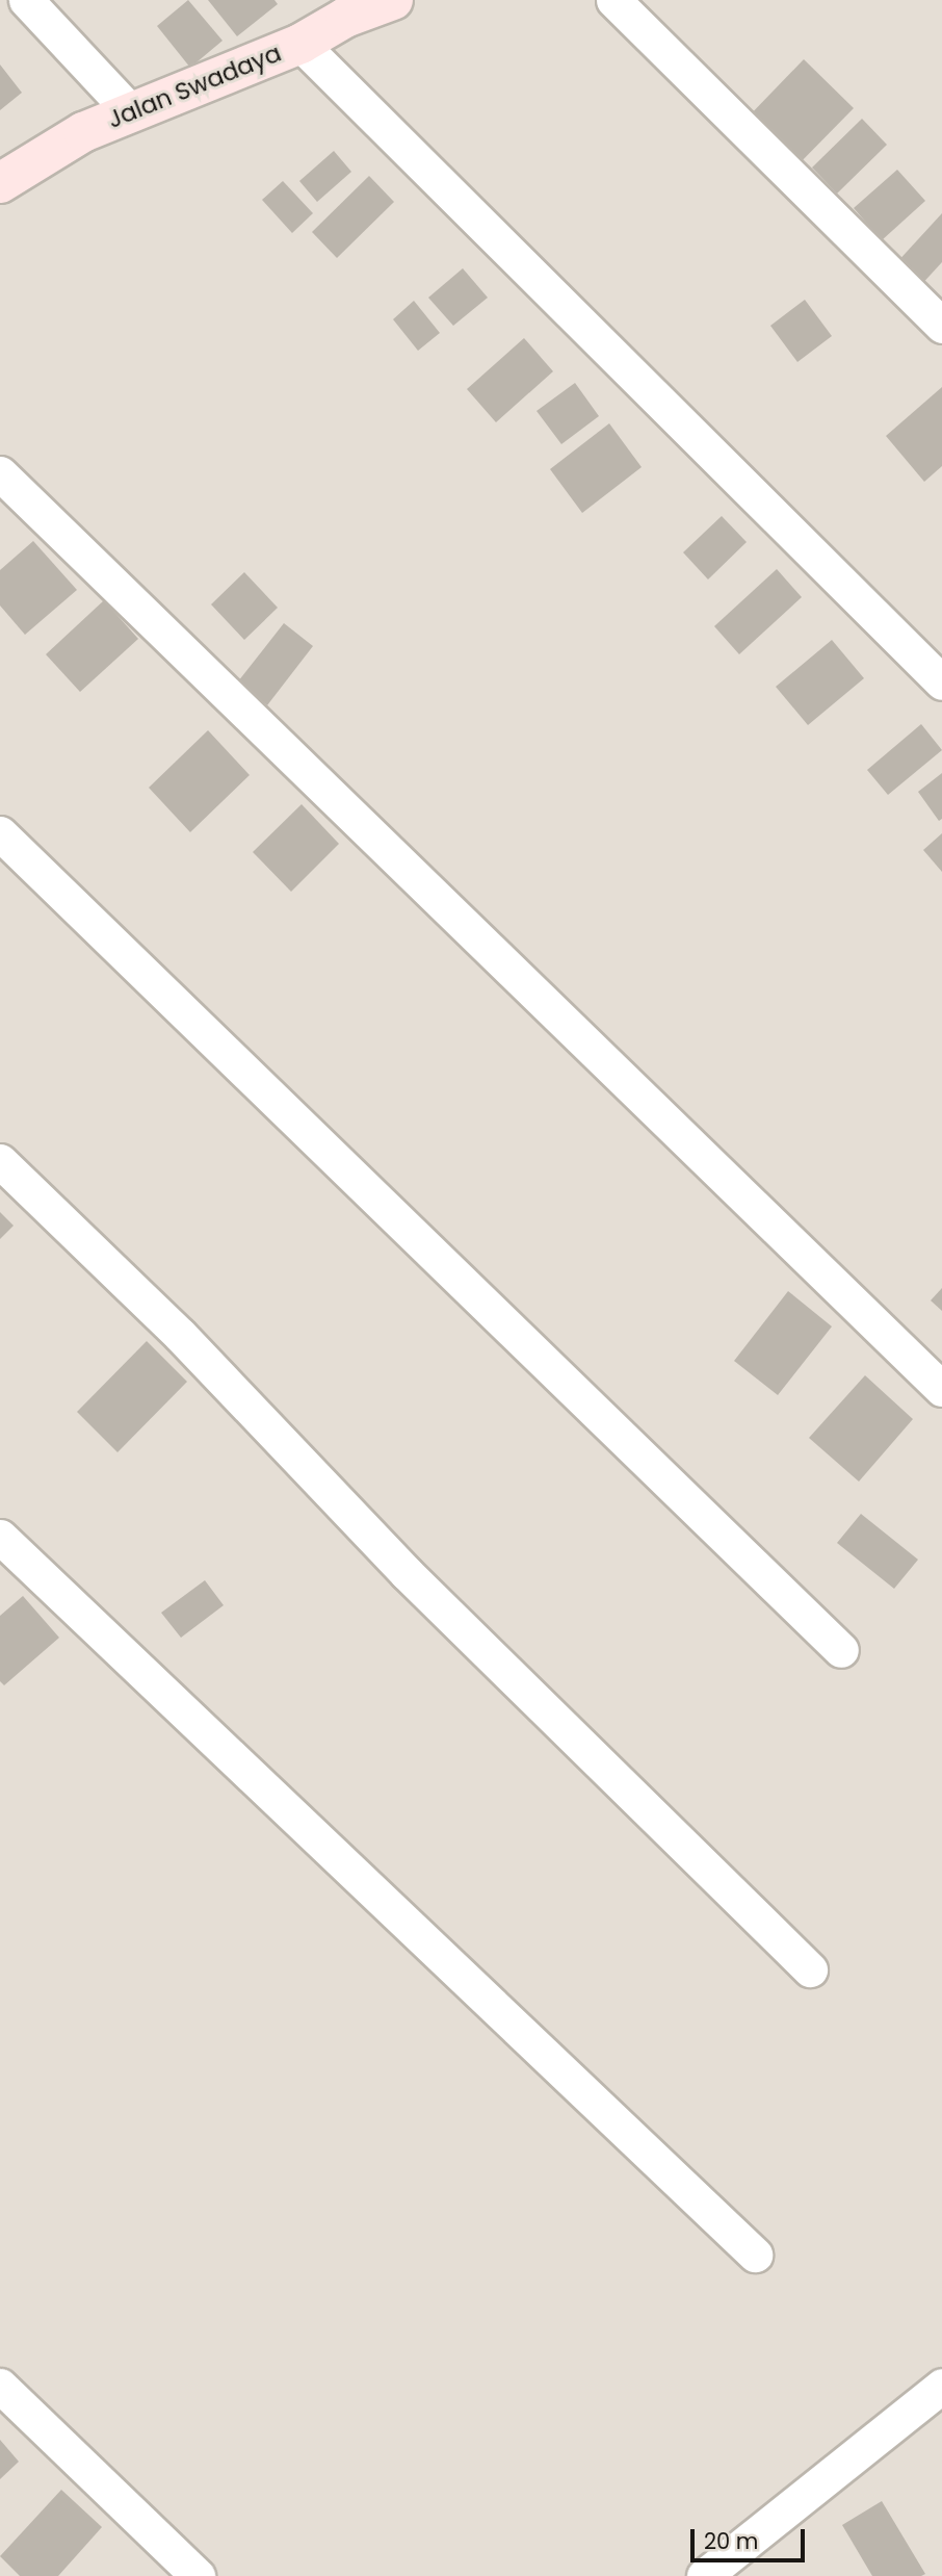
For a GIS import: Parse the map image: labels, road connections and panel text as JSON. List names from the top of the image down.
{
  "streets": {
    "street": ["Jalan Swadaya"]
  },
  "scale_bar": "20 m"
}
